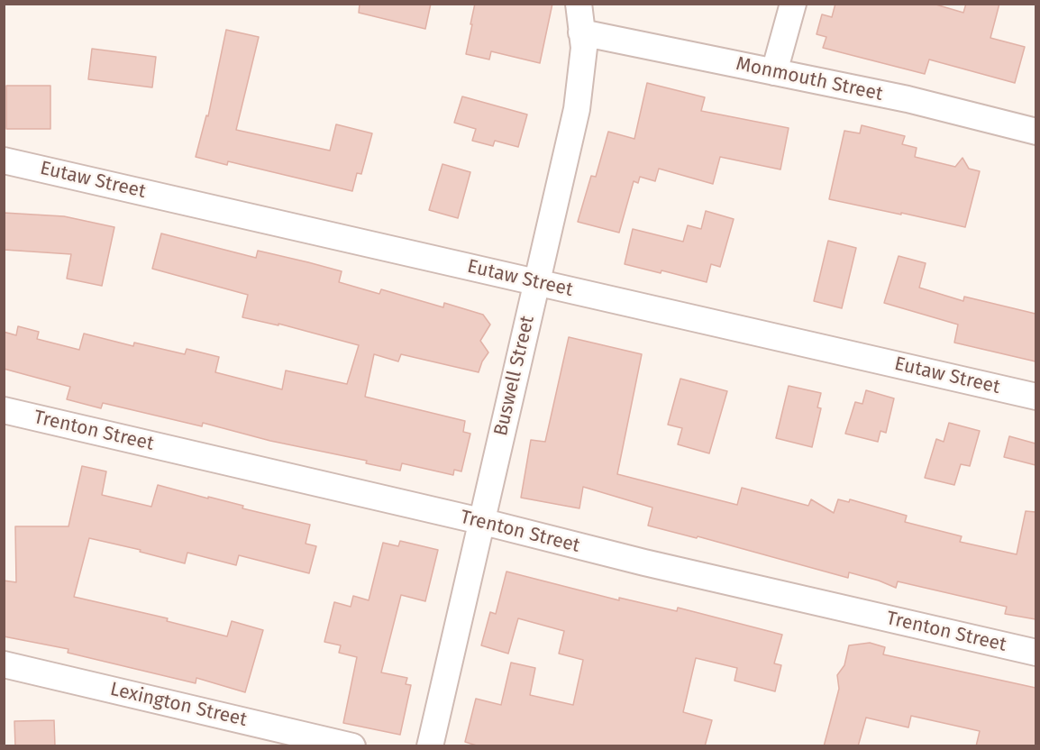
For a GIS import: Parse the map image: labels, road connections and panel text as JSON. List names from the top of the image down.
{
  "streets": {
    "street": [
      "Monmouth Street",
      "Eutaw Street",
      "Buswell Street",
      "Trenton Street",
      "Lexington Street"
    ]
  },
  "crossings": [
    ["Monmouth Street", "Buswell Street"],
    ["Eutaw Street", "Buswell Street"],
    ["Buswell Street", "Trenton Street"]
  ]
}
